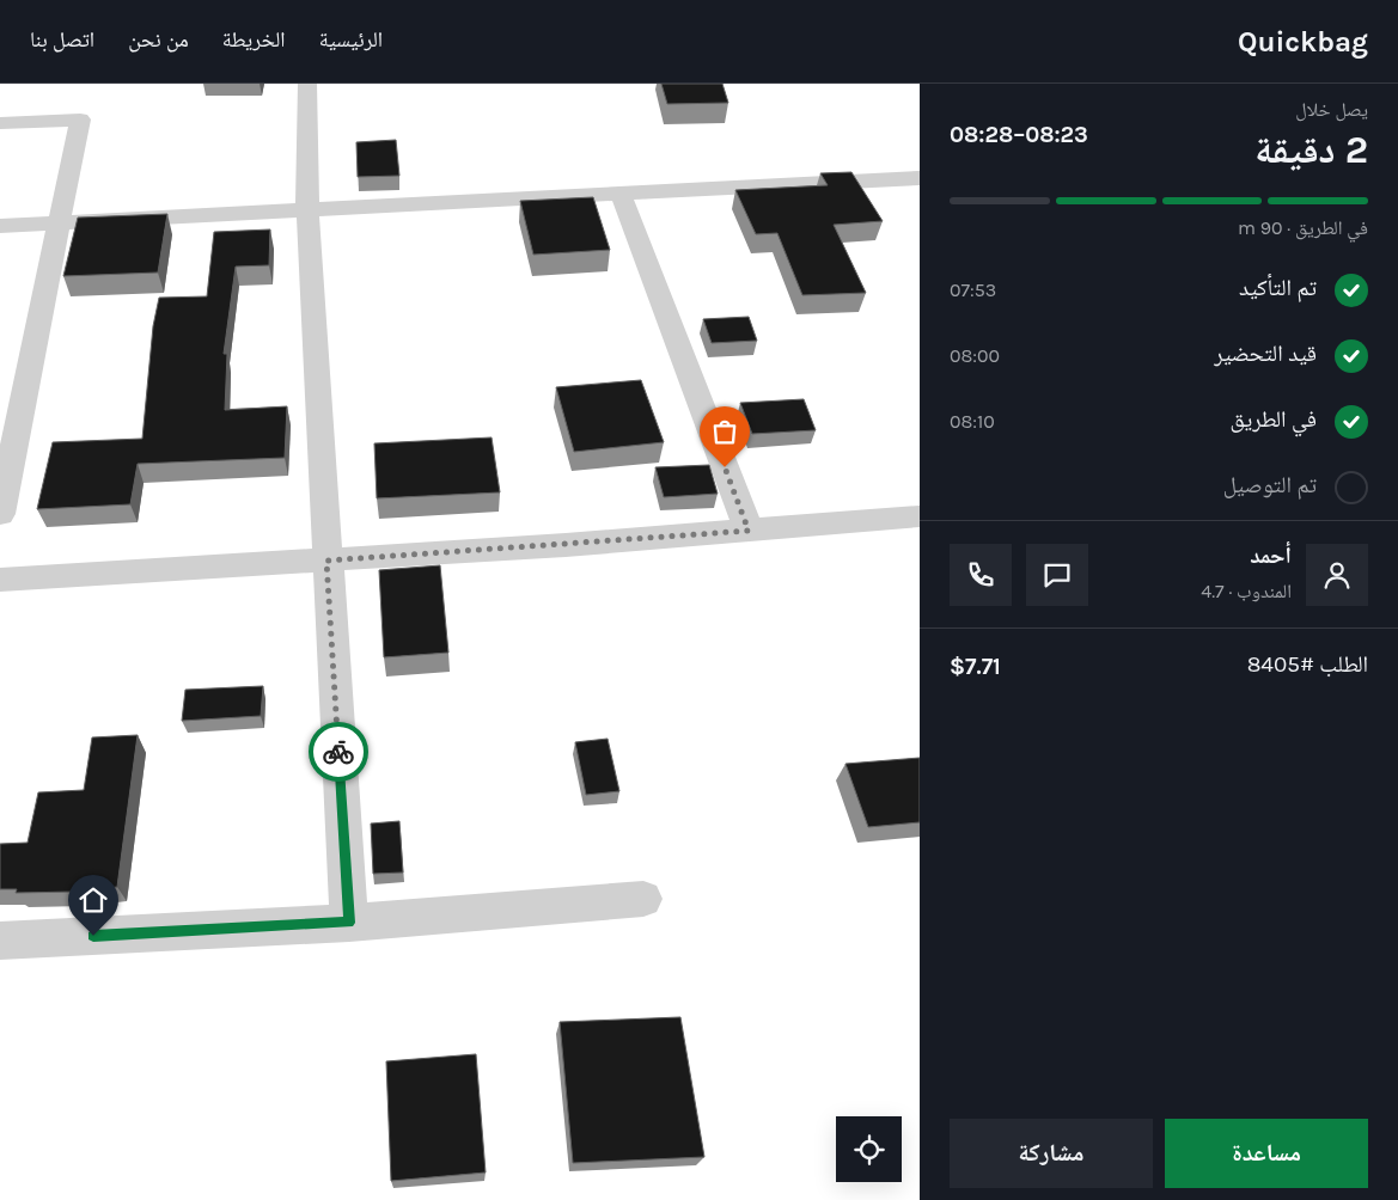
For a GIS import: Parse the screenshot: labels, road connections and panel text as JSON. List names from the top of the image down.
{
  "page": {
    "header": "Quickbag",
    "nav": [
      "الرئيسية",
      "الخريطة",
      "من نحن",
      "اتصل بنا"
    ],
    "heading": ["2 دقيقة", "يصل خلال", "08:23–08:28"],
    "panel": [
      "أحمد",
      "المندوب · 4.7",
      "الطلب #8405",
      "$7.71"
    ],
    "bar": "في الطريق · 90 m",
    "list": [
      ["تم التأكيد", "07:53"],
      ["قيد التحضير", "08:00"],
      ["في الطريق", "08:10"],
      "تم التوصيل"
    ],
    "buttons": ["مساعدة", "مشاركة"]
  }
}
